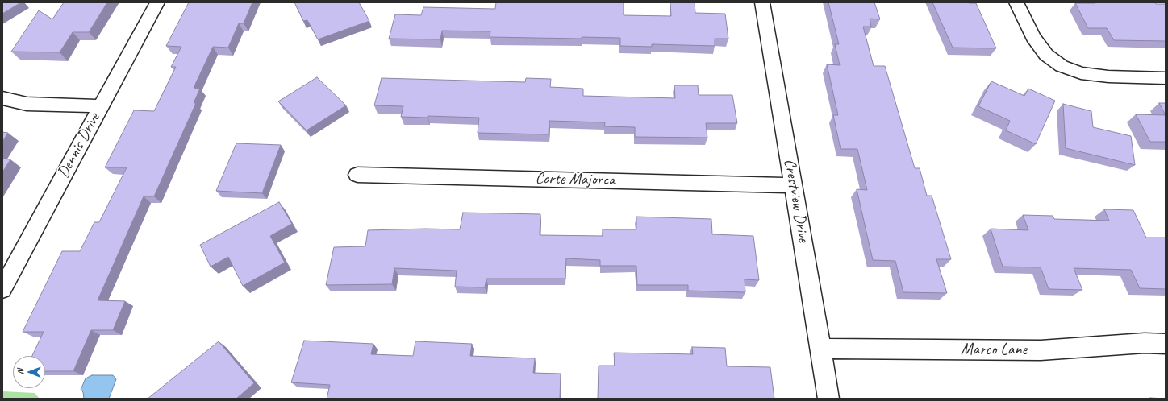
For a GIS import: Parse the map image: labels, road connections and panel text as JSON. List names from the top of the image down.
{
  "streets": {
    "street": [
      "Dennis Drive",
      "Corte Majorca",
      "Crestview Drive",
      "Marco Lane"
    ]
  },
  "crossings": [
    ["Corte Majorca", "Crestview Drive"],
    ["Crestview Drive", "Marco Lane"]
  ],
  "north": "left"
}
